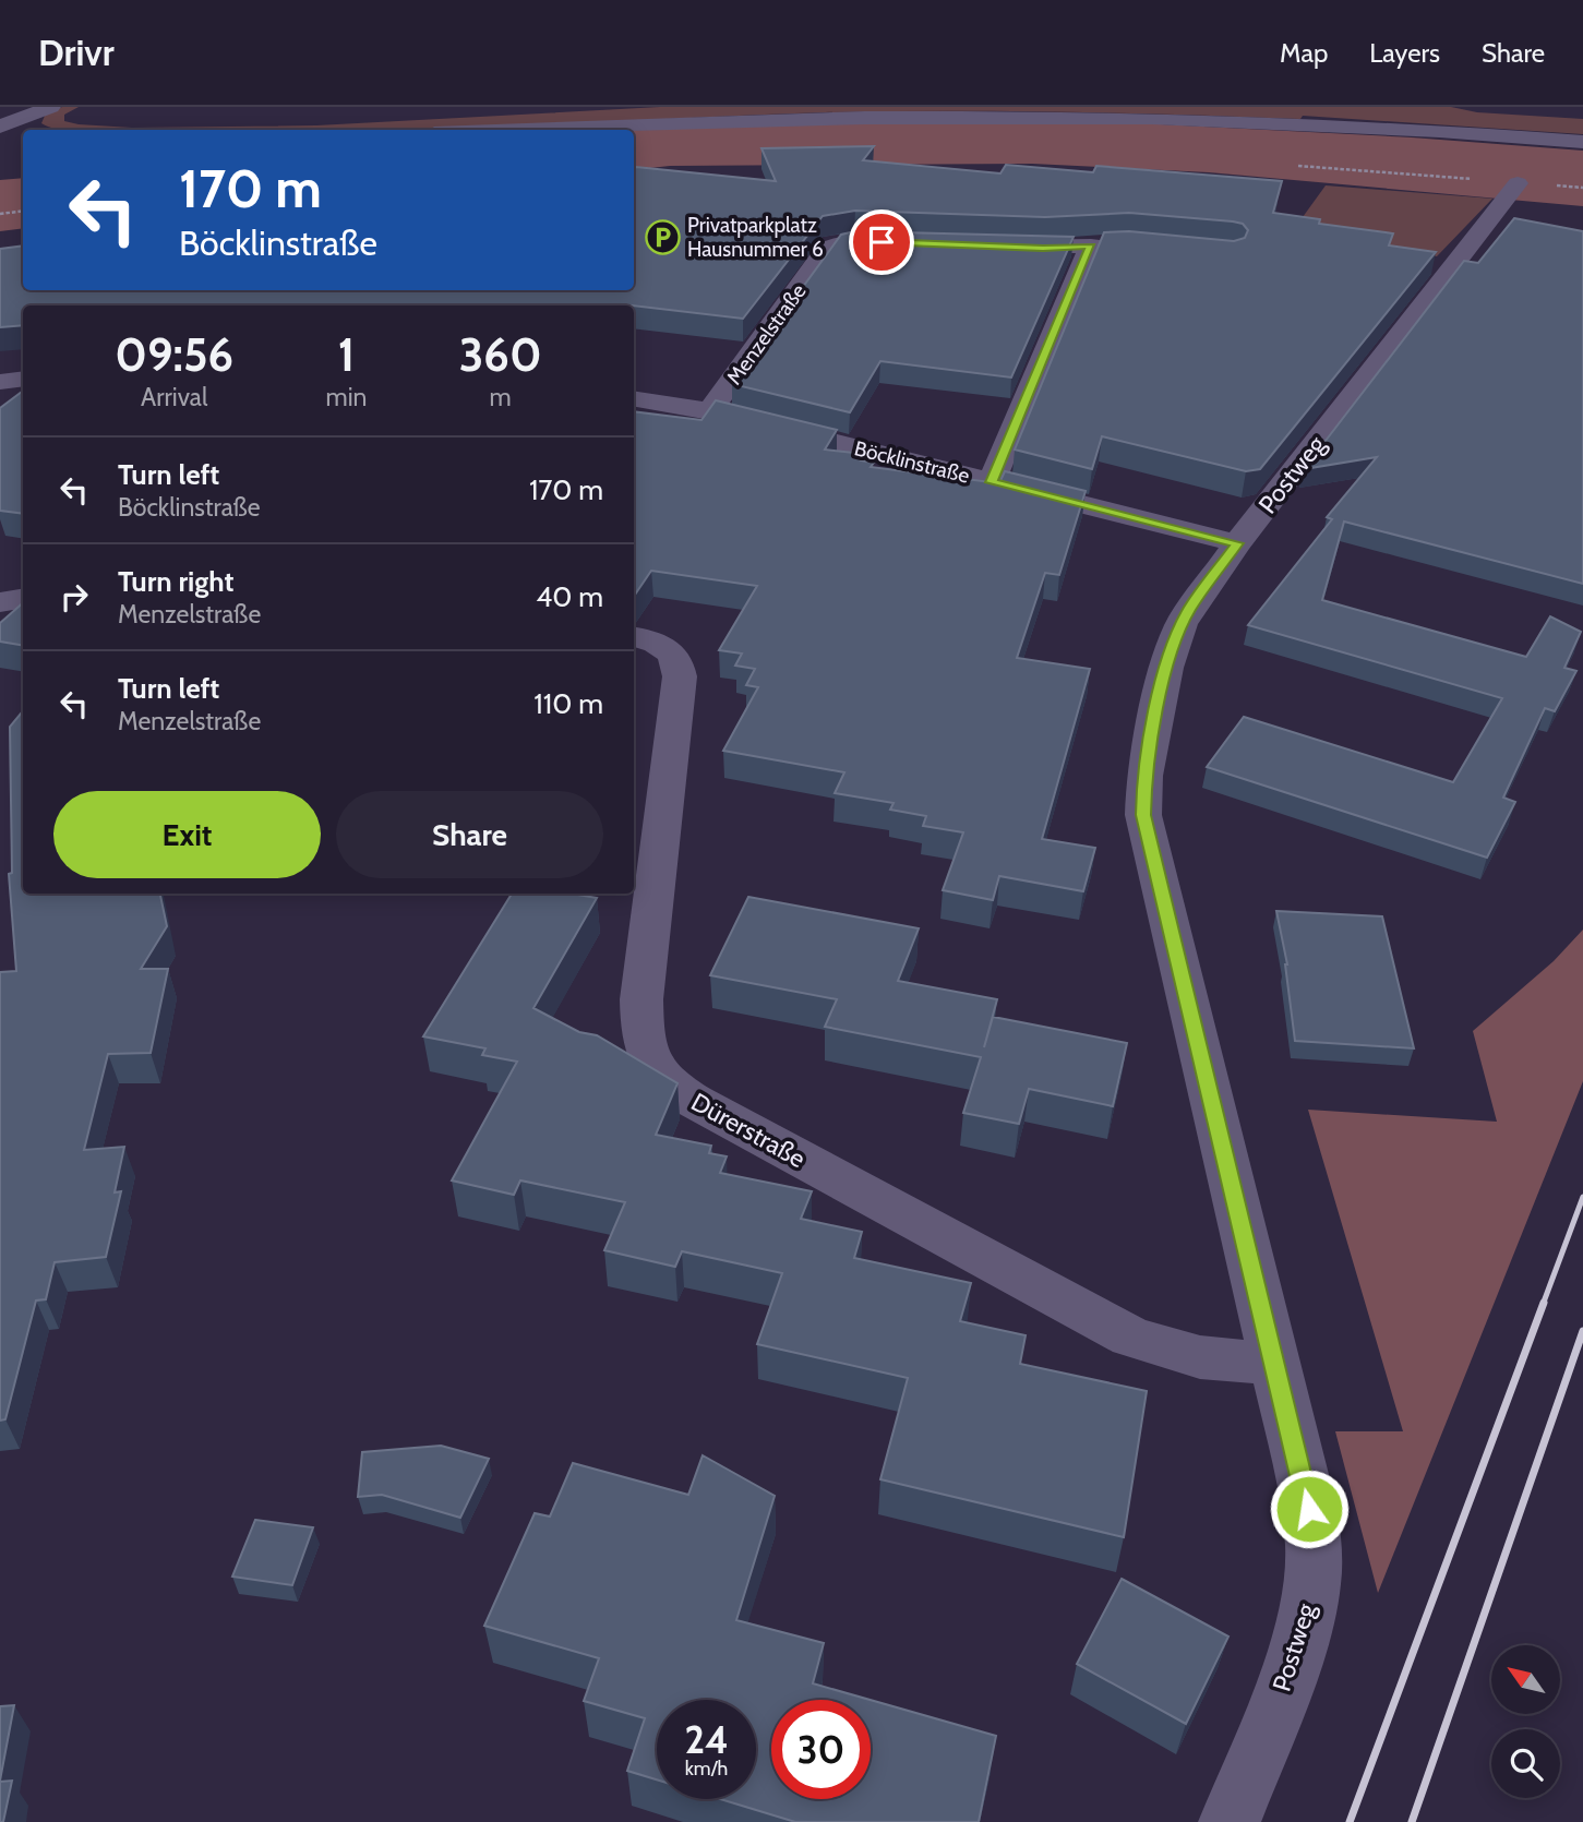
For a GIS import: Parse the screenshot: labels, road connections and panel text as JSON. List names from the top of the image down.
{
  "streets": {
    "street": [
      "Menzelstraße",
      "Böcklinstraße",
      "Postweg",
      "Dürerstraße"
    ]
  },
  "crossings": [
    ["Menzelstraße", "Böcklinstraße"],
    ["Böcklinstraße", "Postweg"],
    ["Postweg", "Dürerstraße"]
  ],
  "places": {
    "parking": ["Privatparkplatz Hausnummer 6"]
  },
  "north": "top left",
  "page": {
    "header": "Drivr",
    "nav": ["Map", "Layers", "Share"],
    "turn": ["170 m", "Böcklinstraße"],
    "eta": [
      "09:56",
      "Arrival",
      "1",
      "min",
      "360",
      "m"
    ],
    "list": [
      {
        "name": "Turn left",
        "note": "Böcklinstraße",
        "value": "170 m"
      },
      {
        "name": "Turn right",
        "note": "Menzelstraße",
        "value": "40 m"
      },
      {
        "name": "Turn left",
        "note": "Menzelstraße",
        "value": "110 m"
      }
    ],
    "buttons": ["Exit", "Share"],
    "speed": "24 km/h",
    "limit": "30"
  }
}
